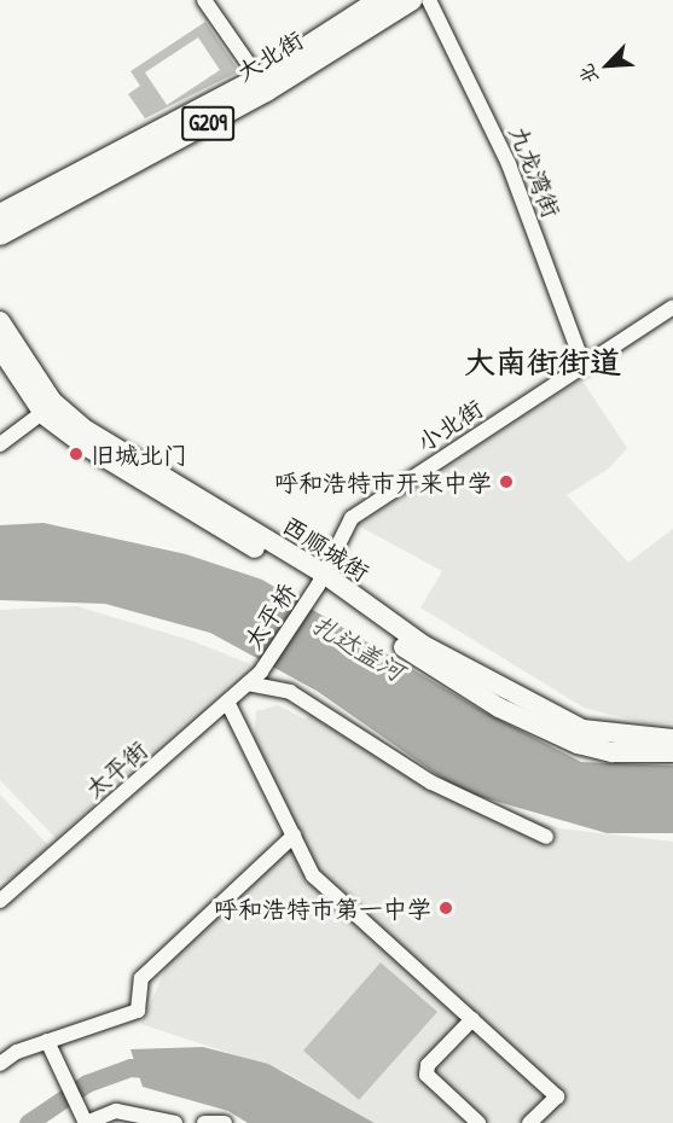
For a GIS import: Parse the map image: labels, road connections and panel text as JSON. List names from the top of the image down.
{
  "streets": {
    "highway": ["大北街", "G209"],
    "main road": ["西顺城街"],
    "street": [
      "九龙湾街",
      "小北街",
      "太平桥",
      "太平街"
    ]
  },
  "crossings": [
    ["九龙湾街", "小北街"],
    ["小北街", "西顺城街"],
    ["小北街", "太平桥"],
    ["西顺城街", "太平桥"],
    ["太平桥", "太平街"]
  ],
  "districts": ["大南街街道"],
  "water": ["扎达盖河"],
  "places": ["旧城北门", "呼和浩特市开来中学", "呼和浩特市第一中学"],
  "north": "bottom left"
}
